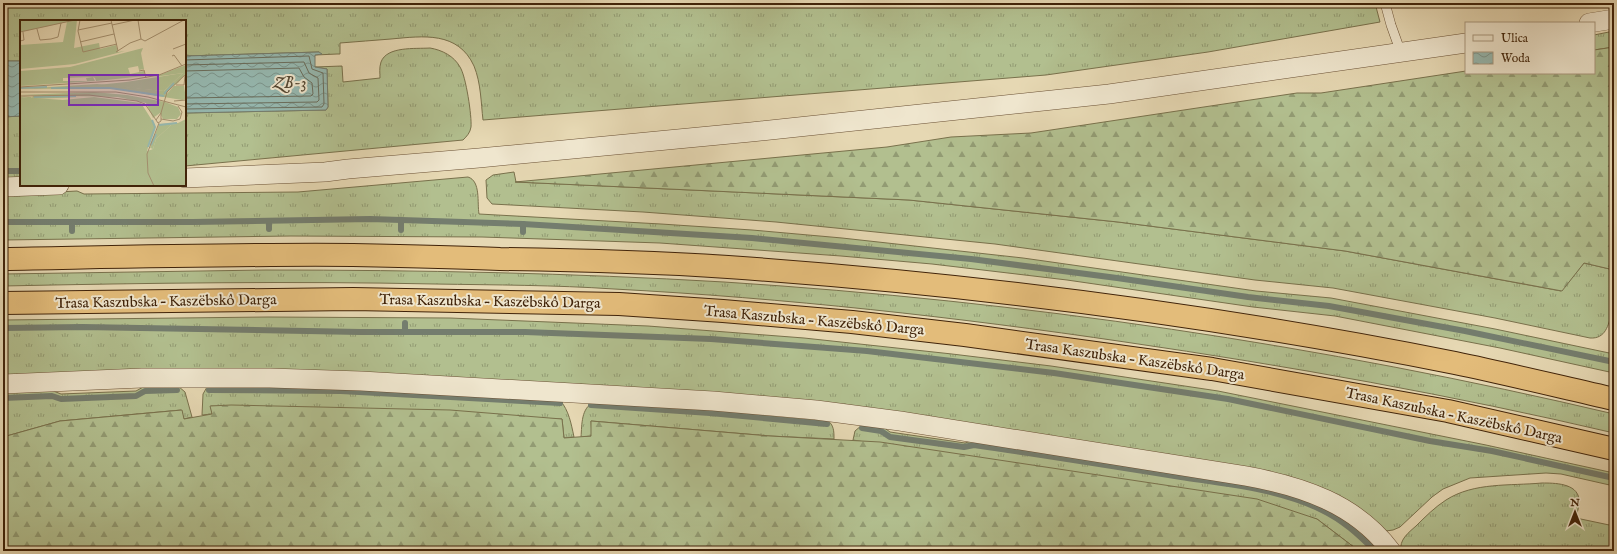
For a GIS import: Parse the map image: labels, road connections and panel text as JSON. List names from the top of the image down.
{
  "streets": {
    "highway": ["Trasa Kaszubska – Kaszëbskô Darga"]
  },
  "water": ["ZB-3"],
  "legend": ["Ulica", "Woda"],
  "north": "top"
}
